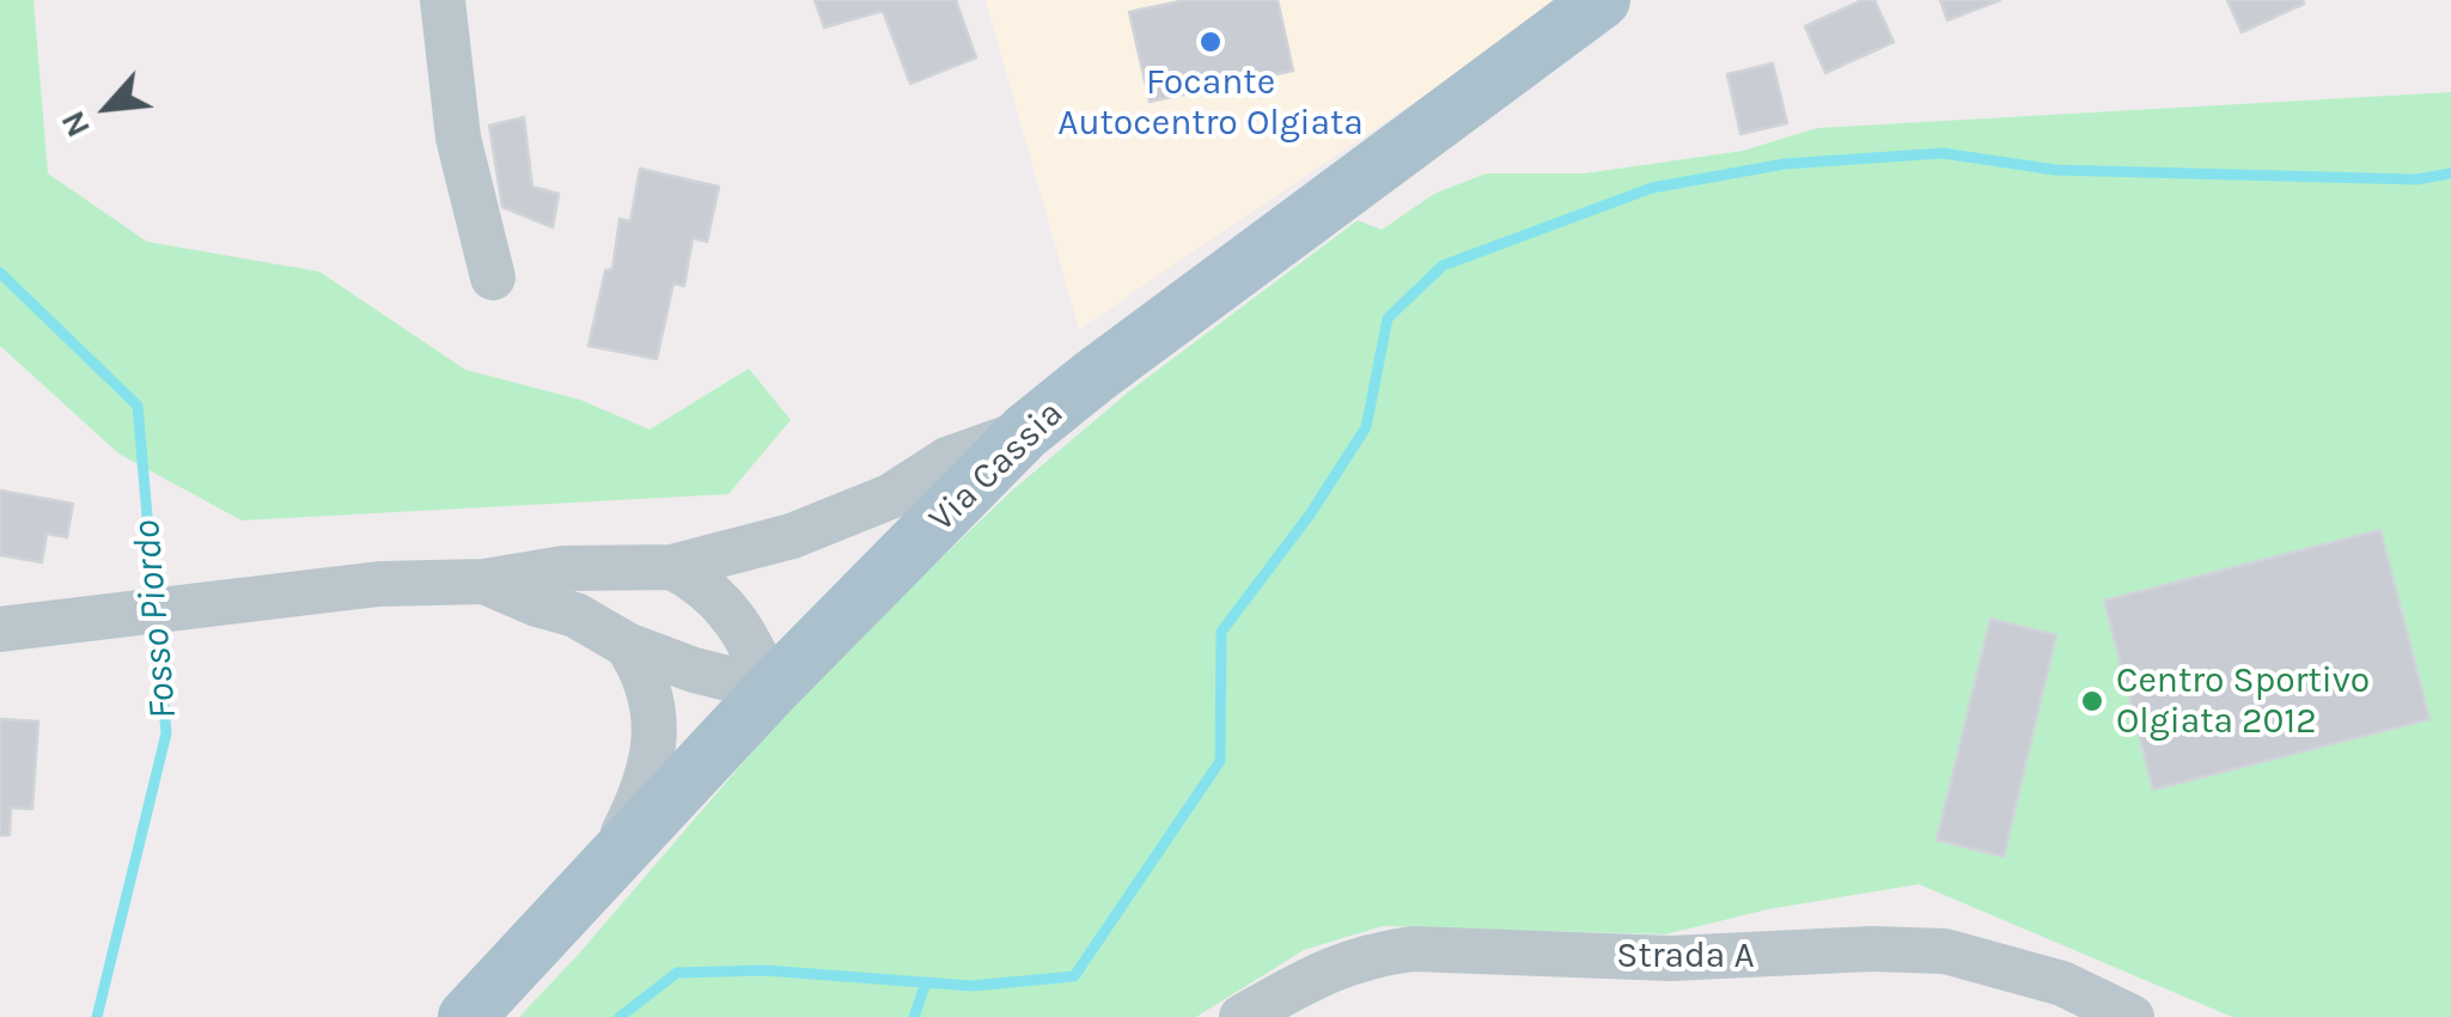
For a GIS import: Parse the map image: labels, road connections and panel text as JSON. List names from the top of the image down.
{
  "streets": {
    "main road": ["Via Cassia"],
    "street": ["Strada A"]
  },
  "water": ["Fosso Piordo"],
  "places": ["Focante Autocentro Olgiata", "Centro Sportivo Olgiata 2012"],
  "north": "bottom left"
}
